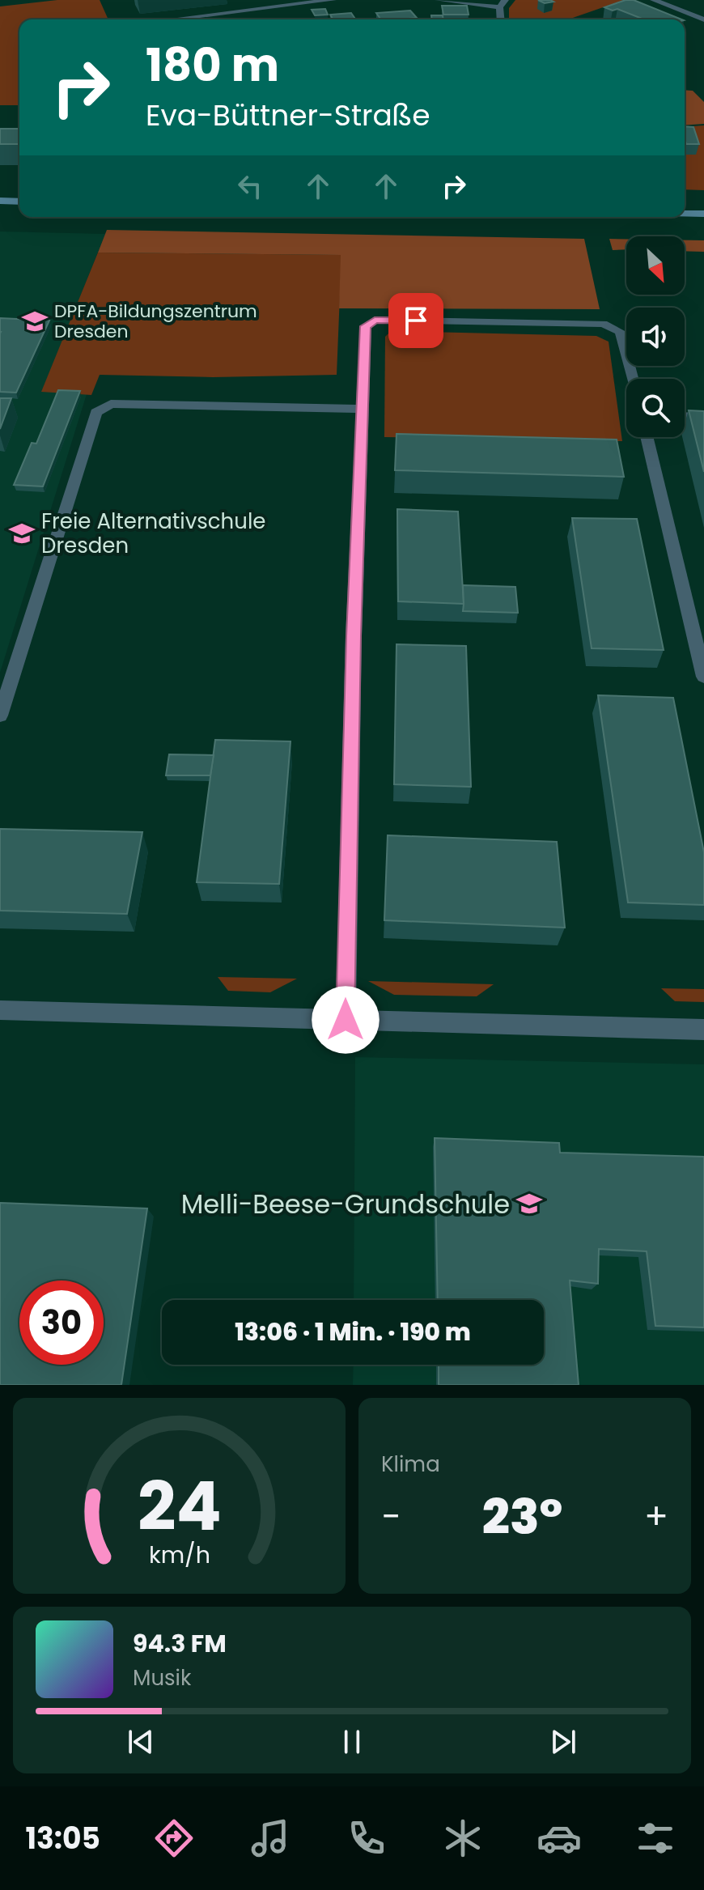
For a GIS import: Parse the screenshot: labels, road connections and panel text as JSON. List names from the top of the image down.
{
  "places": {
    "school or university": ["DPFA-Bildungszentrum Dresden", "Freie Alternativschule Dresden", "Melli-Beese-Grundschule"]
  },
  "north": "bottom right",
  "page": {
    "turn": ["180 m", "Eva-Büttner-Straße"],
    "limit": "30",
    "trip": "13:06 · 1 Min. · 190 m",
    "tile": "Klima",
    "heat": ["−", "23°", "+"],
    "song": ["94.3 FM", "Musik"],
    "tabs": "13:05",
    "gauge": ["24", "km/h"]
  }
}
